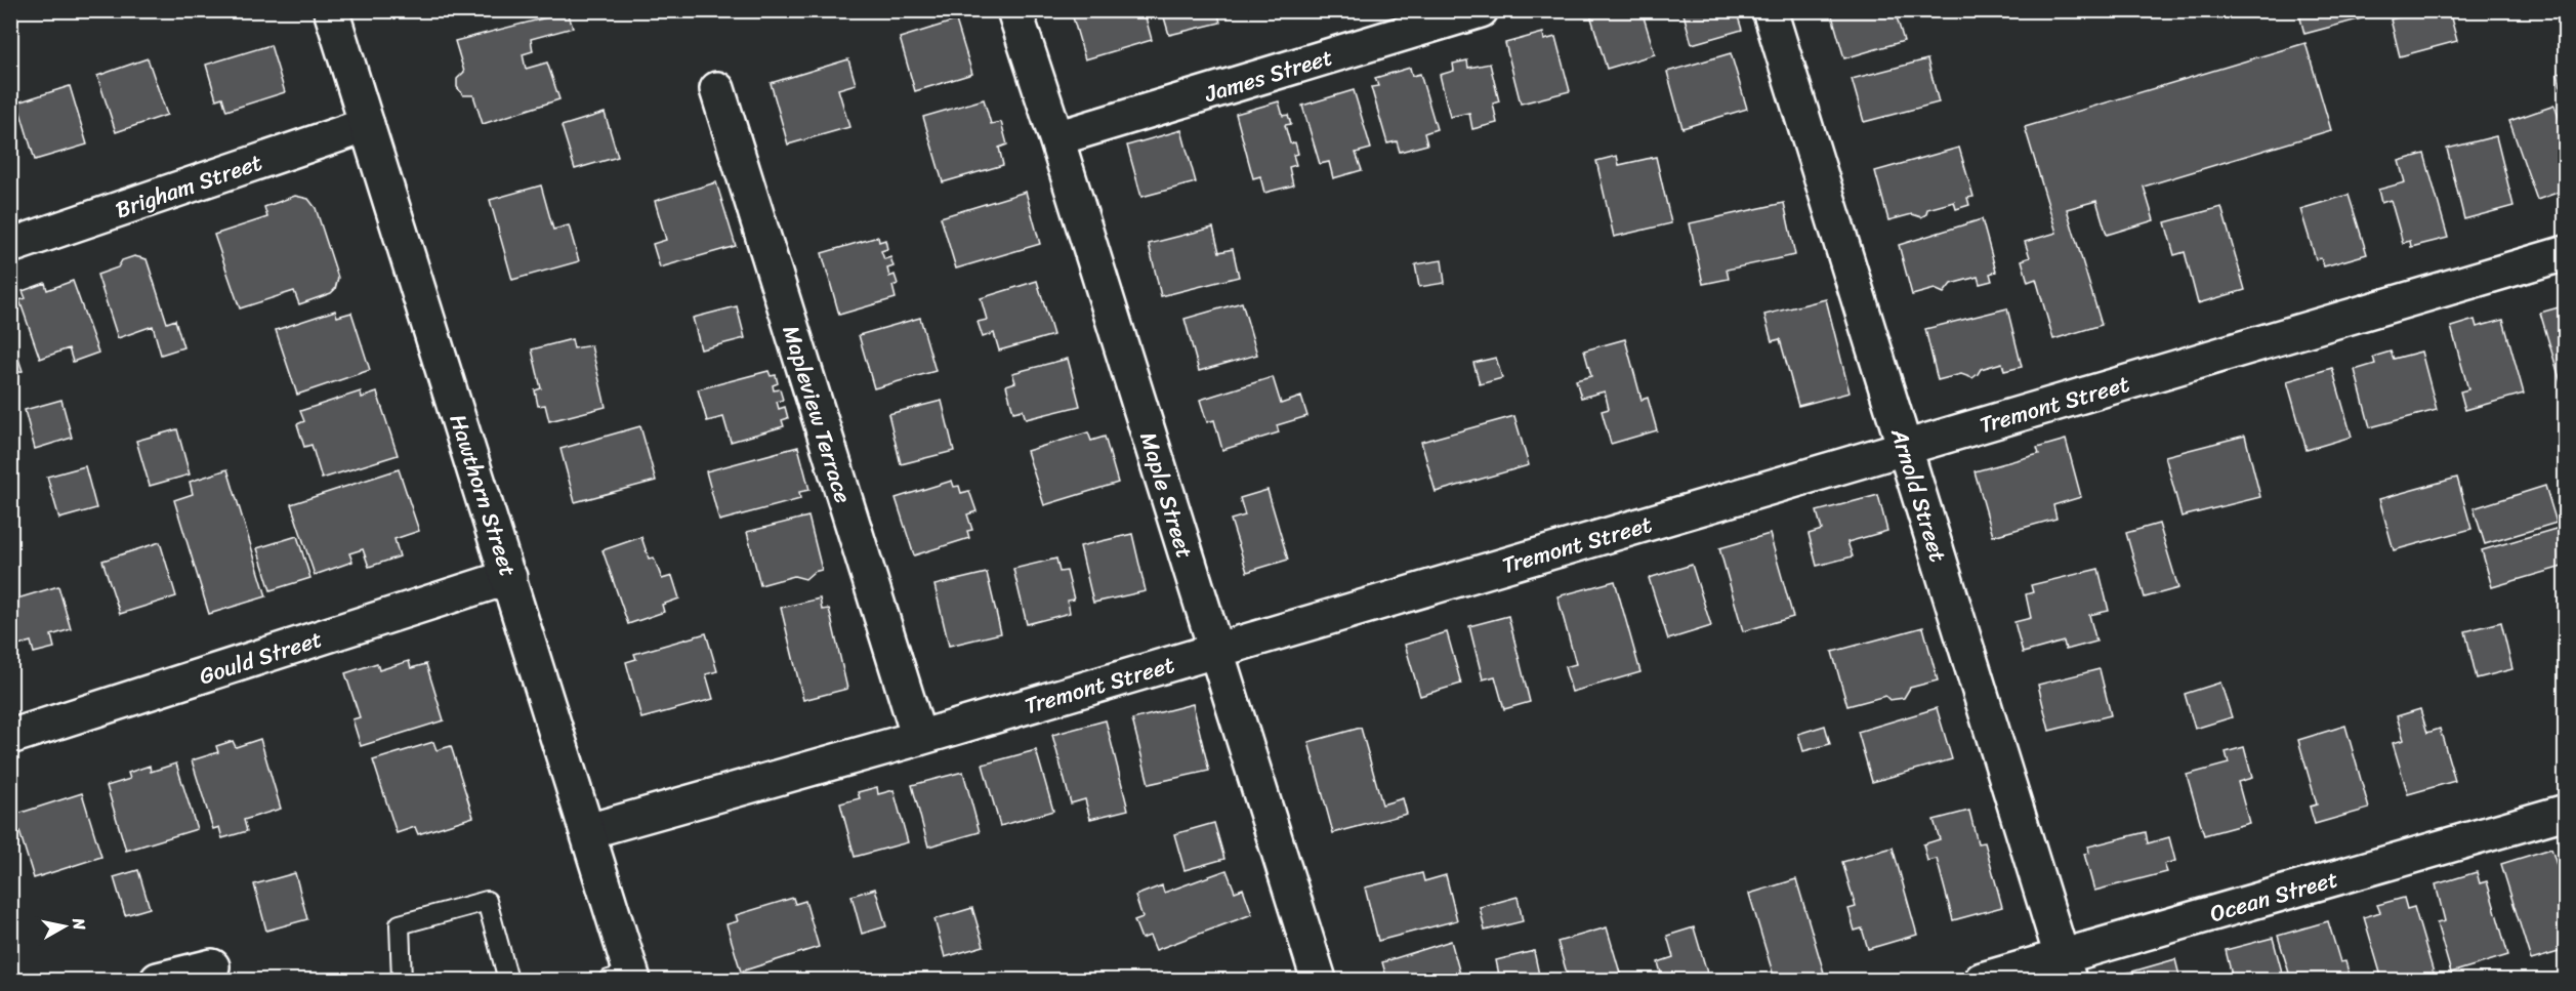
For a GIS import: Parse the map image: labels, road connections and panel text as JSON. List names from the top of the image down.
{
  "streets": {
    "street": [
      "James Street",
      "Brigham Street",
      "Tremont Street",
      "Mapleview Terrace",
      "Hawthorn Street",
      "Maple Street",
      "Arnold Street",
      "Gould Street",
      "Ocean Street"
    ]
  },
  "crossings": [
    ["James Street", "Maple Street"],
    ["Brigham Street", "Hawthorn Street"],
    ["Tremont Street", "Mapleview Terrace"],
    ["Tremont Street", "Hawthorn Street"],
    ["Tremont Street", "Maple Street"],
    ["Tremont Street", "Arnold Street"],
    ["Hawthorn Street", "Gould Street"],
    ["Arnold Street", "Ocean Street"]
  ],
  "north": "right"
}
